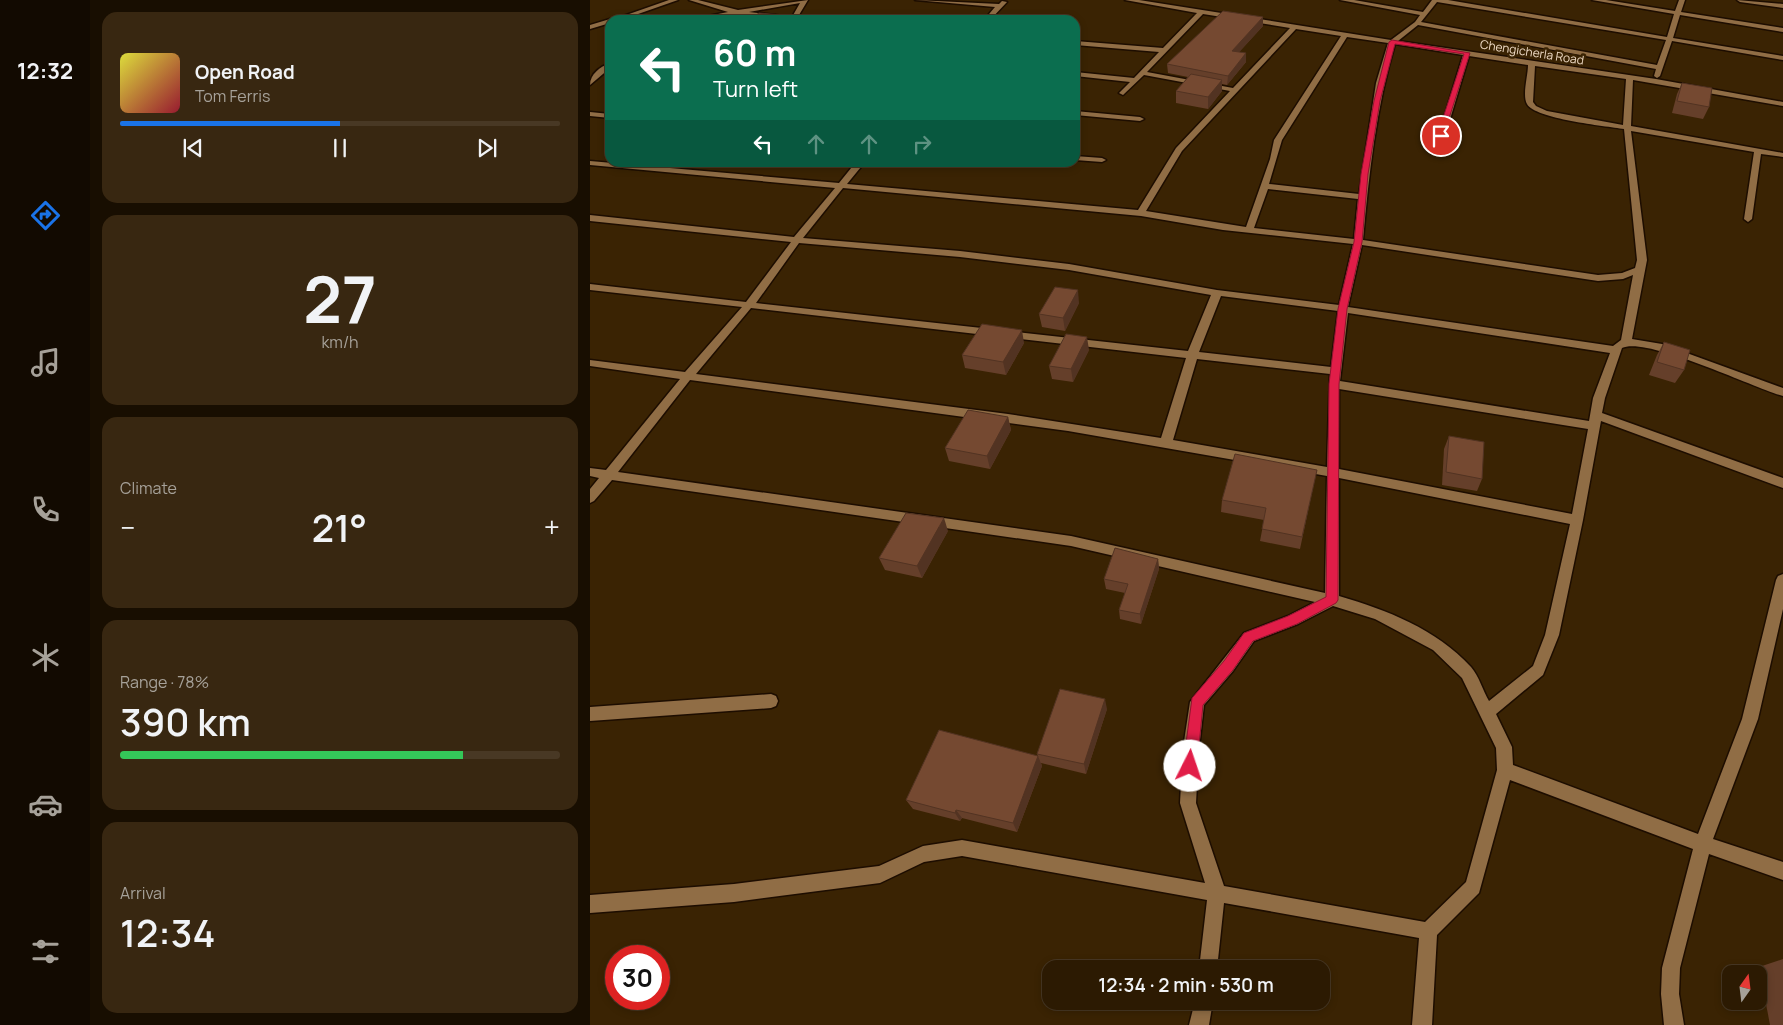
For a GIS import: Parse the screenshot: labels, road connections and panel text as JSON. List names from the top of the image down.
{
  "streets": {
    "street": ["Chengicherla Road"]
  },
  "north": "top",
  "page": {
    "tabs": "12:32",
    "turn": ["60 m", "Turn left"],
    "song": ["Open Road", "Tom Ferris"],
    "tile": [
      ["27", "km/h"],
      "Climate",
      ["Range · 78%", "390 km"],
      ["Arrival", "12:34"]
    ],
    "heat": ["−", "21°", "+"],
    "limit": "30",
    "trip": "12:34 · 2 min · 530 m"
  }
}
